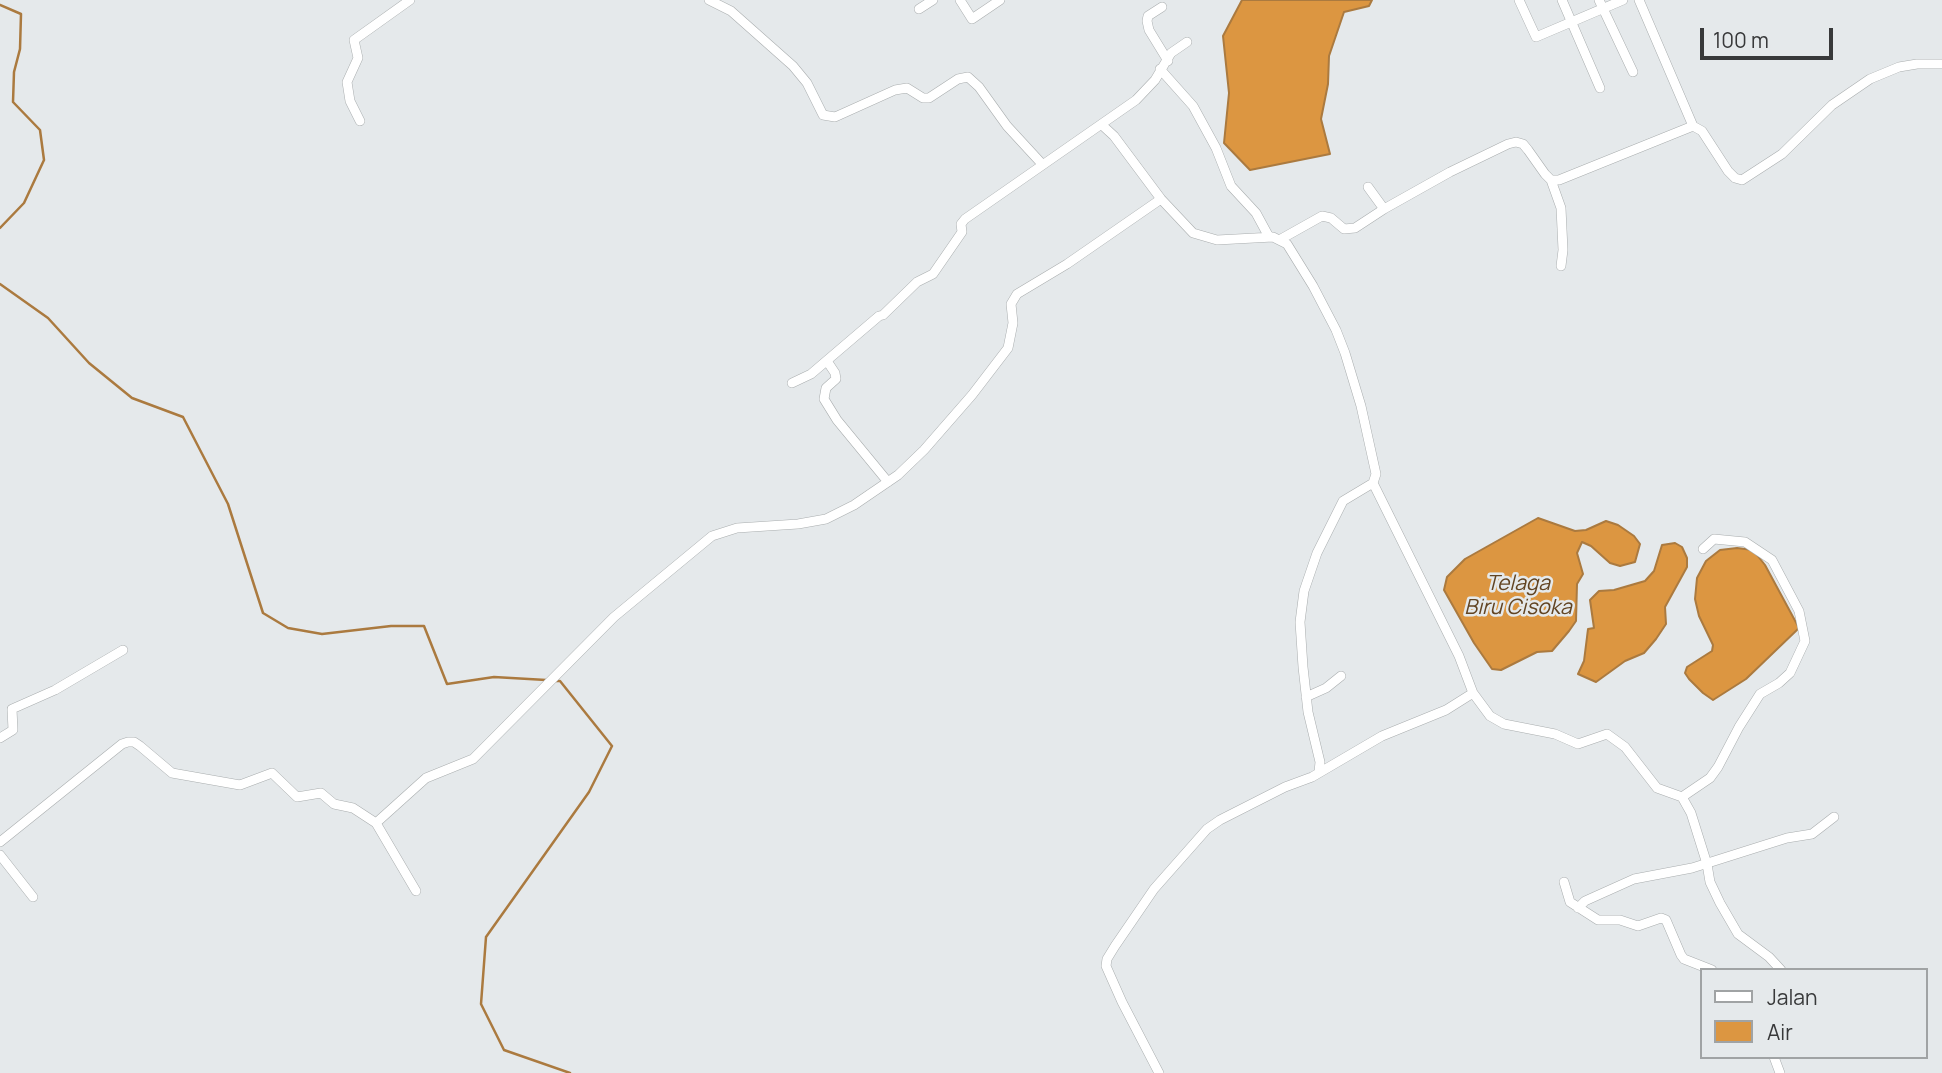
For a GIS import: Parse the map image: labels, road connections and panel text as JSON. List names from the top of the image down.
{
  "water": ["Telaga Biru Cisoka"],
  "legend": ["Jalan", "Air"],
  "scale_bar": "100 m"
}
